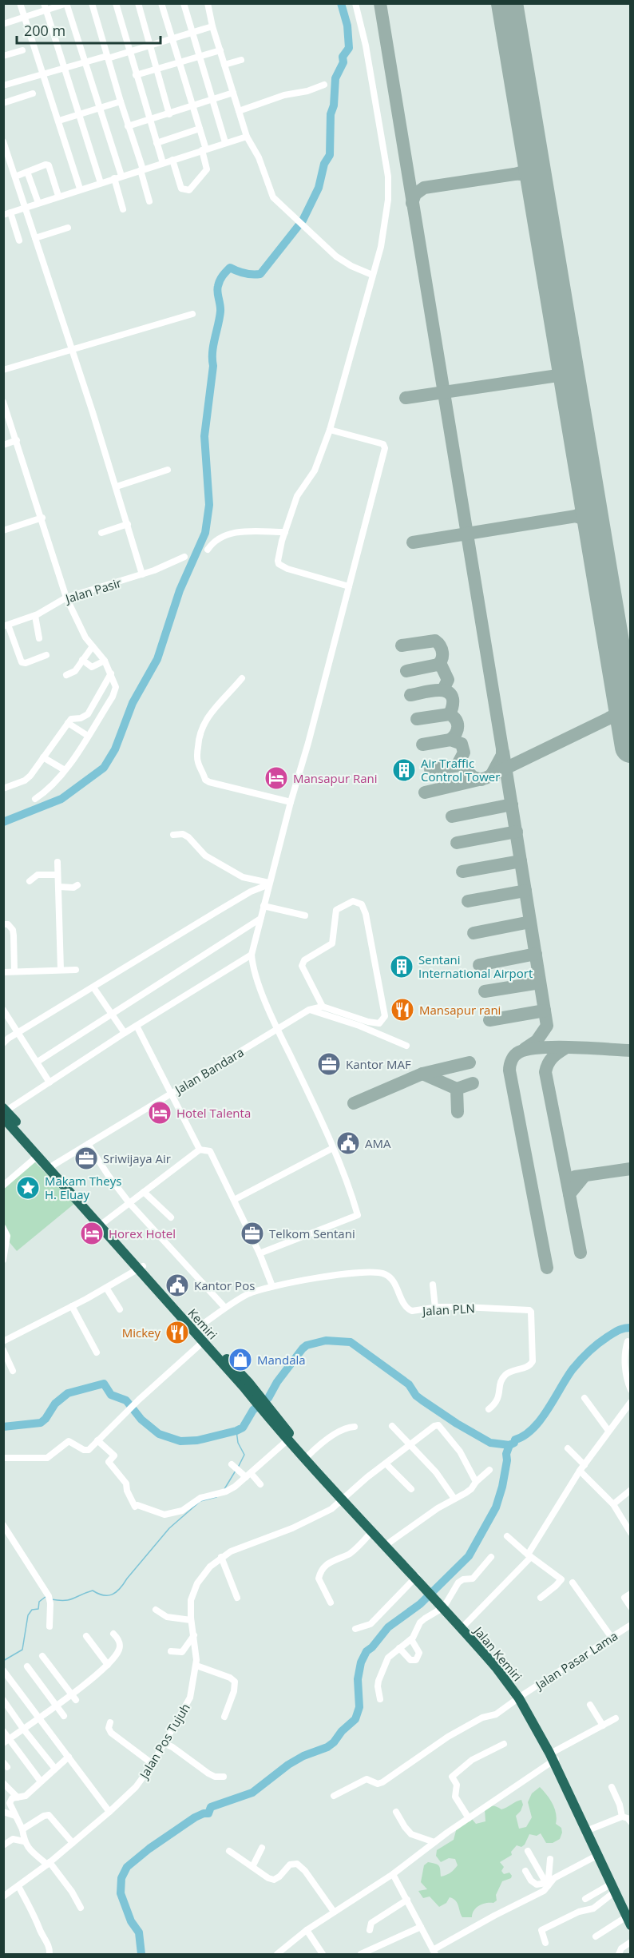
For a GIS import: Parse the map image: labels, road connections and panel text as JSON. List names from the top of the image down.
{
  "streets": {
    "highway": ["Kemiri", "Jalan Kemiri"],
    "street": [
      "Jalan Pasir",
      "Jalan Bandara",
      "Jalan PLN",
      "Jalan Pasar Lama",
      "Jalan Pos Tujuh"
    ]
  },
  "crossings": [
    ["Jalan Bandara", "Kemiri"],
    ["Jalan PLN", "Kemiri"],
    ["Kemiri", "Jalan Kemiri"],
    ["Jalan Kemiri", "Jalan Pasar Lama"],
    ["Jalan Kemiri", "Jalan Pos Tujuh"]
  ],
  "places": {
    "building": ["Air Traffic Control Tower", "Sentani International Airport"],
    "hotel": ["Mansapur Rani", "Hotel Talenta", "Horex Hotel"],
    "restaurant": ["Mansapur rani", "Mickey"],
    "office": ["Kantor MAF", "Sriwijaya Air", "Telkom Sentani"],
    "public building": ["AMA", "Kantor Pos"],
    "place": ["Makam Theys H. Eluay"],
    "shop": ["Mandala"]
  },
  "scale_bar": "200 m"
}
